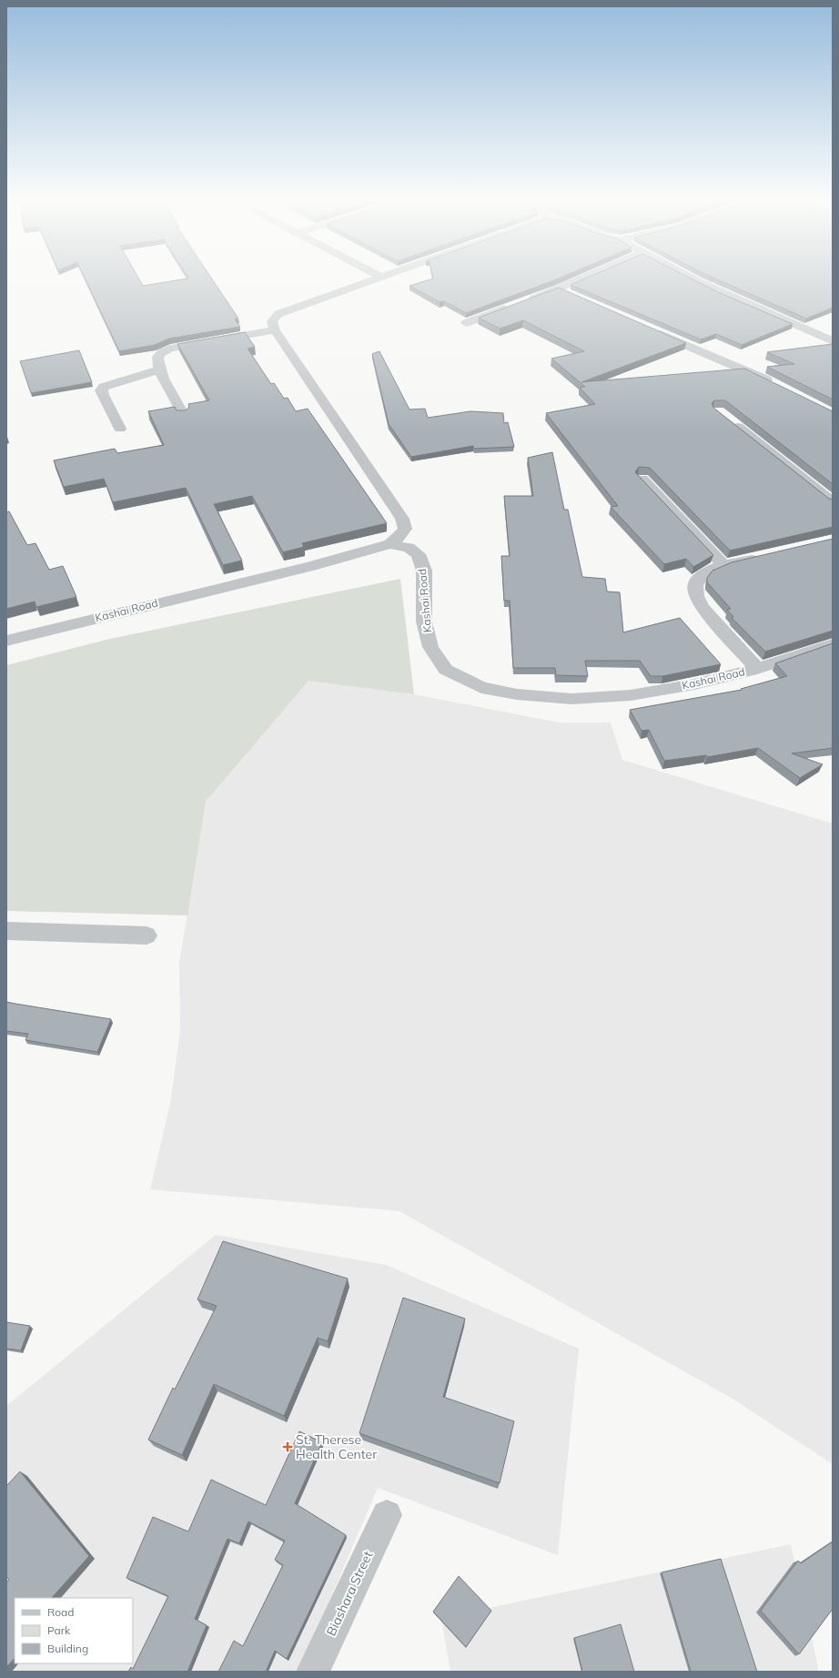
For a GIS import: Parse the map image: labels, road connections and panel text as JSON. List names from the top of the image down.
{
  "streets": {
    "street": ["Kashai Road", "Biashara Street"]
  },
  "places": {
    "health": ["St. Therese Health Center"]
  },
  "legend": ["Road", "Park", "Building"]
}
